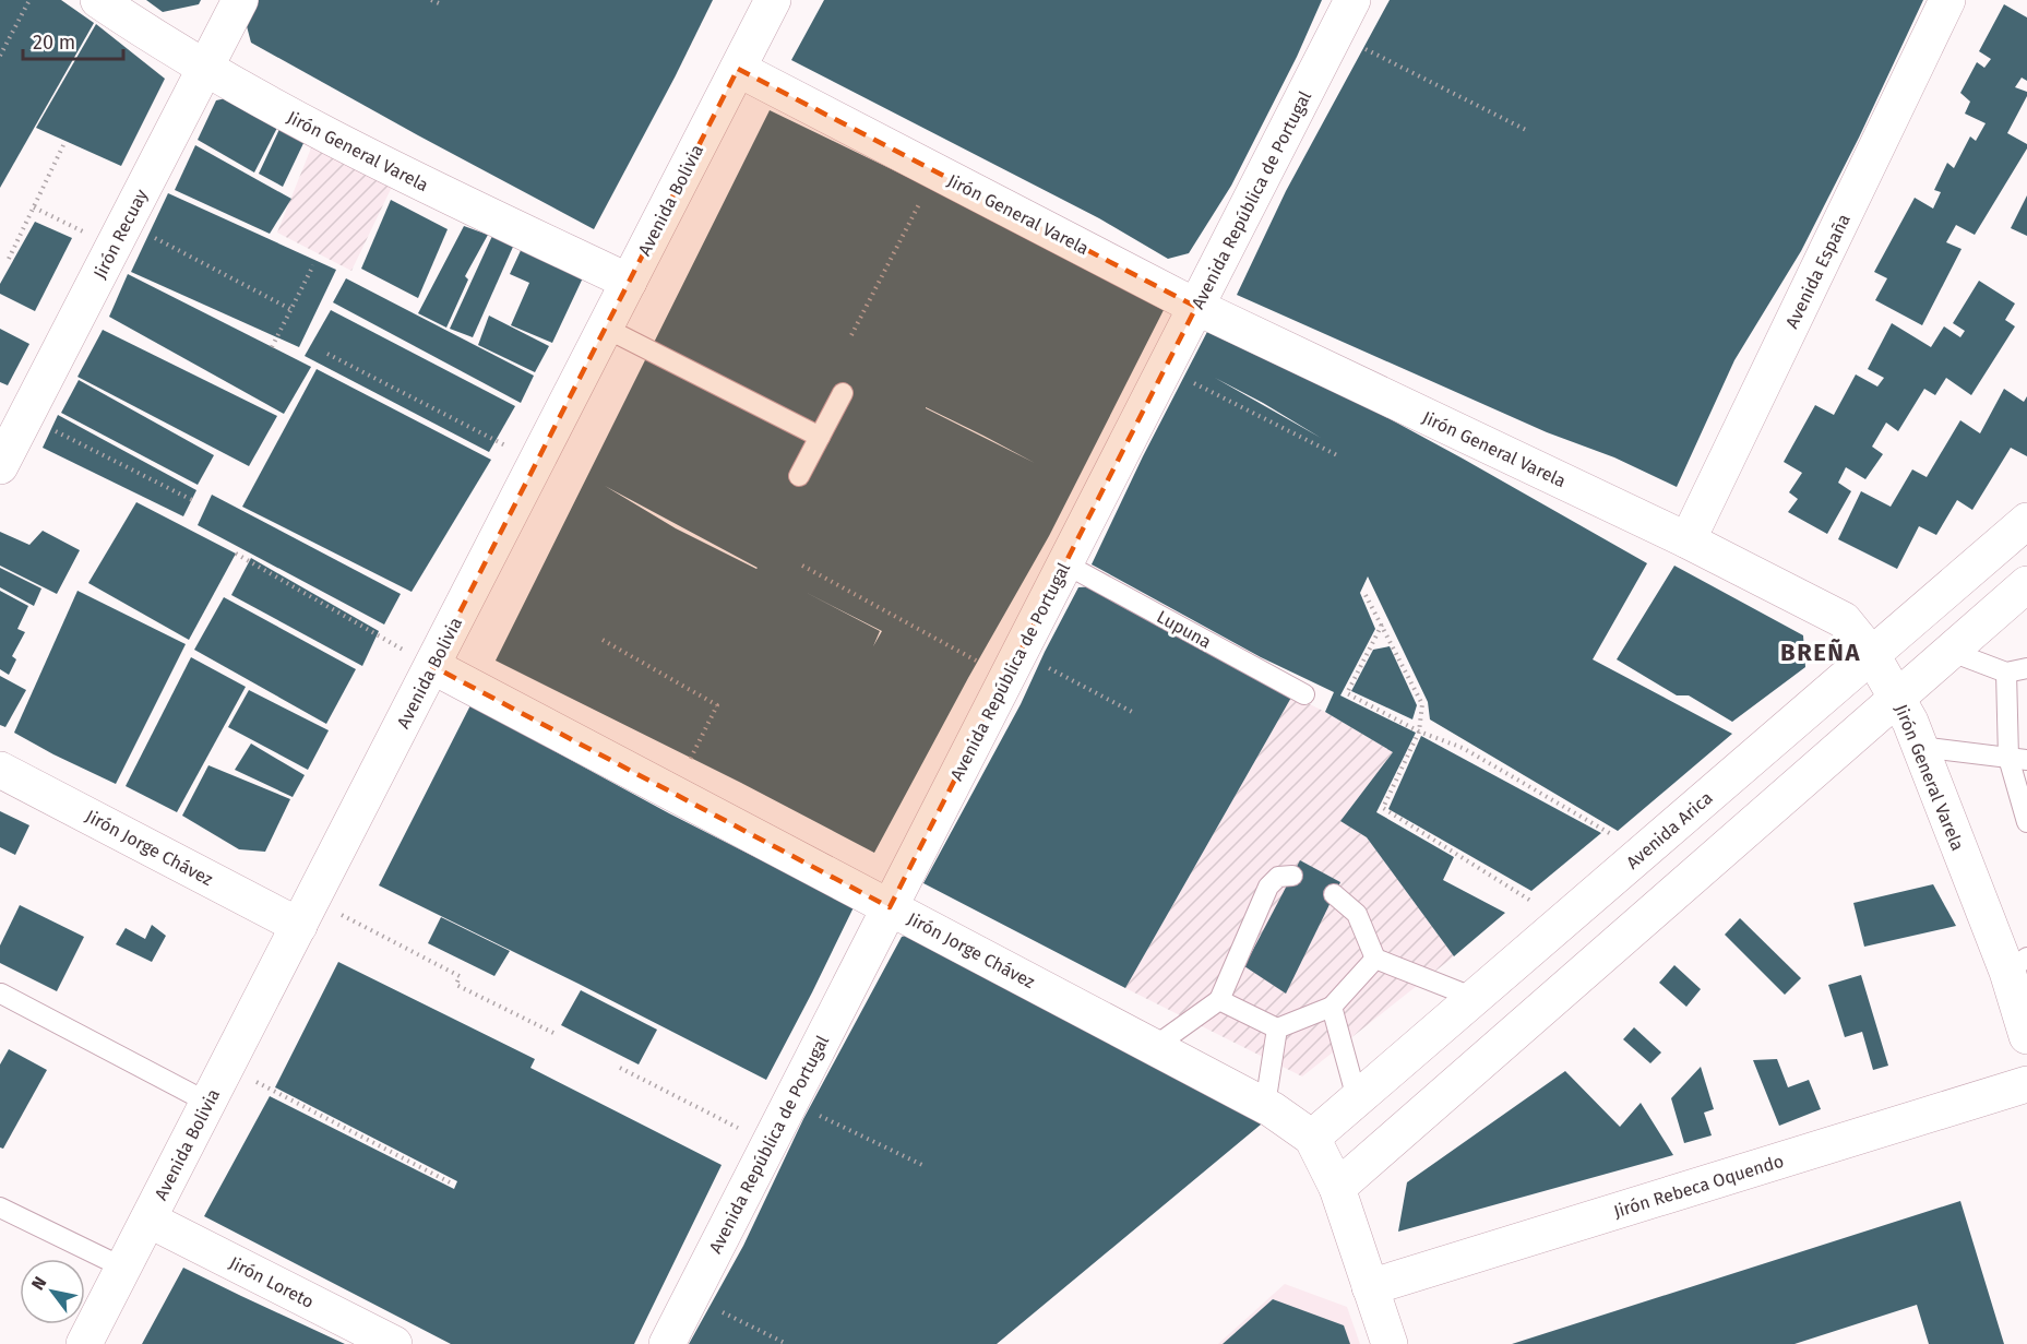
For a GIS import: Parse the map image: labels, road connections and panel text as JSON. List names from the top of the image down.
{
  "streets": {
    "street": [
      "Jirón General Varela",
      "Avenida Bolivia",
      "Avenida República de Portugal",
      "Jirón Recuay",
      "Avenida España",
      "Avenida Arica",
      "Jirón Jorge Chávez",
      "Jirón Rebeca Oquendo",
      "Jirón Loreto"
    ],
    "lane": ["Lupuna"]
  },
  "crossings": [
    ["Jirón General Varela", "Avenida Bolivia"],
    ["Jirón General Varela", "Avenida República de Portugal"],
    ["Jirón General Varela", "Jirón Recuay"],
    ["Jirón General Varela", "Avenida España"],
    ["Jirón General Varela", "Avenida Arica"],
    ["Avenida Bolivia", "Jirón Jorge Chávez"],
    ["Avenida Bolivia", "Jirón Loreto"],
    ["Avenida República de Portugal", "Lupuna"],
    ["Avenida República de Portugal", "Jirón Jorge Chávez"],
    ["Avenida Arica", "Jirón Jorge Chávez"],
    ["Jirón Jorge Chávez", "Jirón Rebeca Oquendo"]
  ],
  "districts": ["BREÑA"],
  "scale_bar": "20 m",
  "north": "top left"
}
